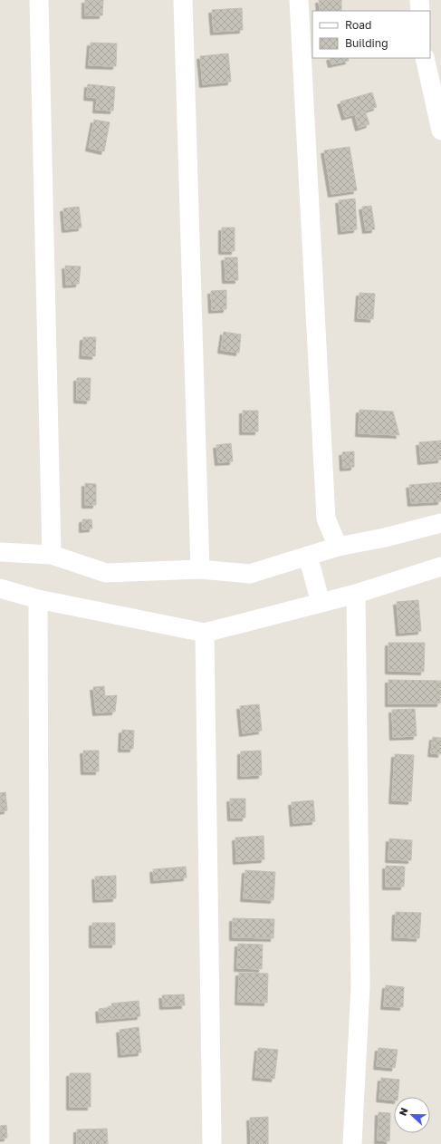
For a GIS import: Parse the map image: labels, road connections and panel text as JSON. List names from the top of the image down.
{
  "legend": ["Road", "Building"],
  "north": "left"
}
